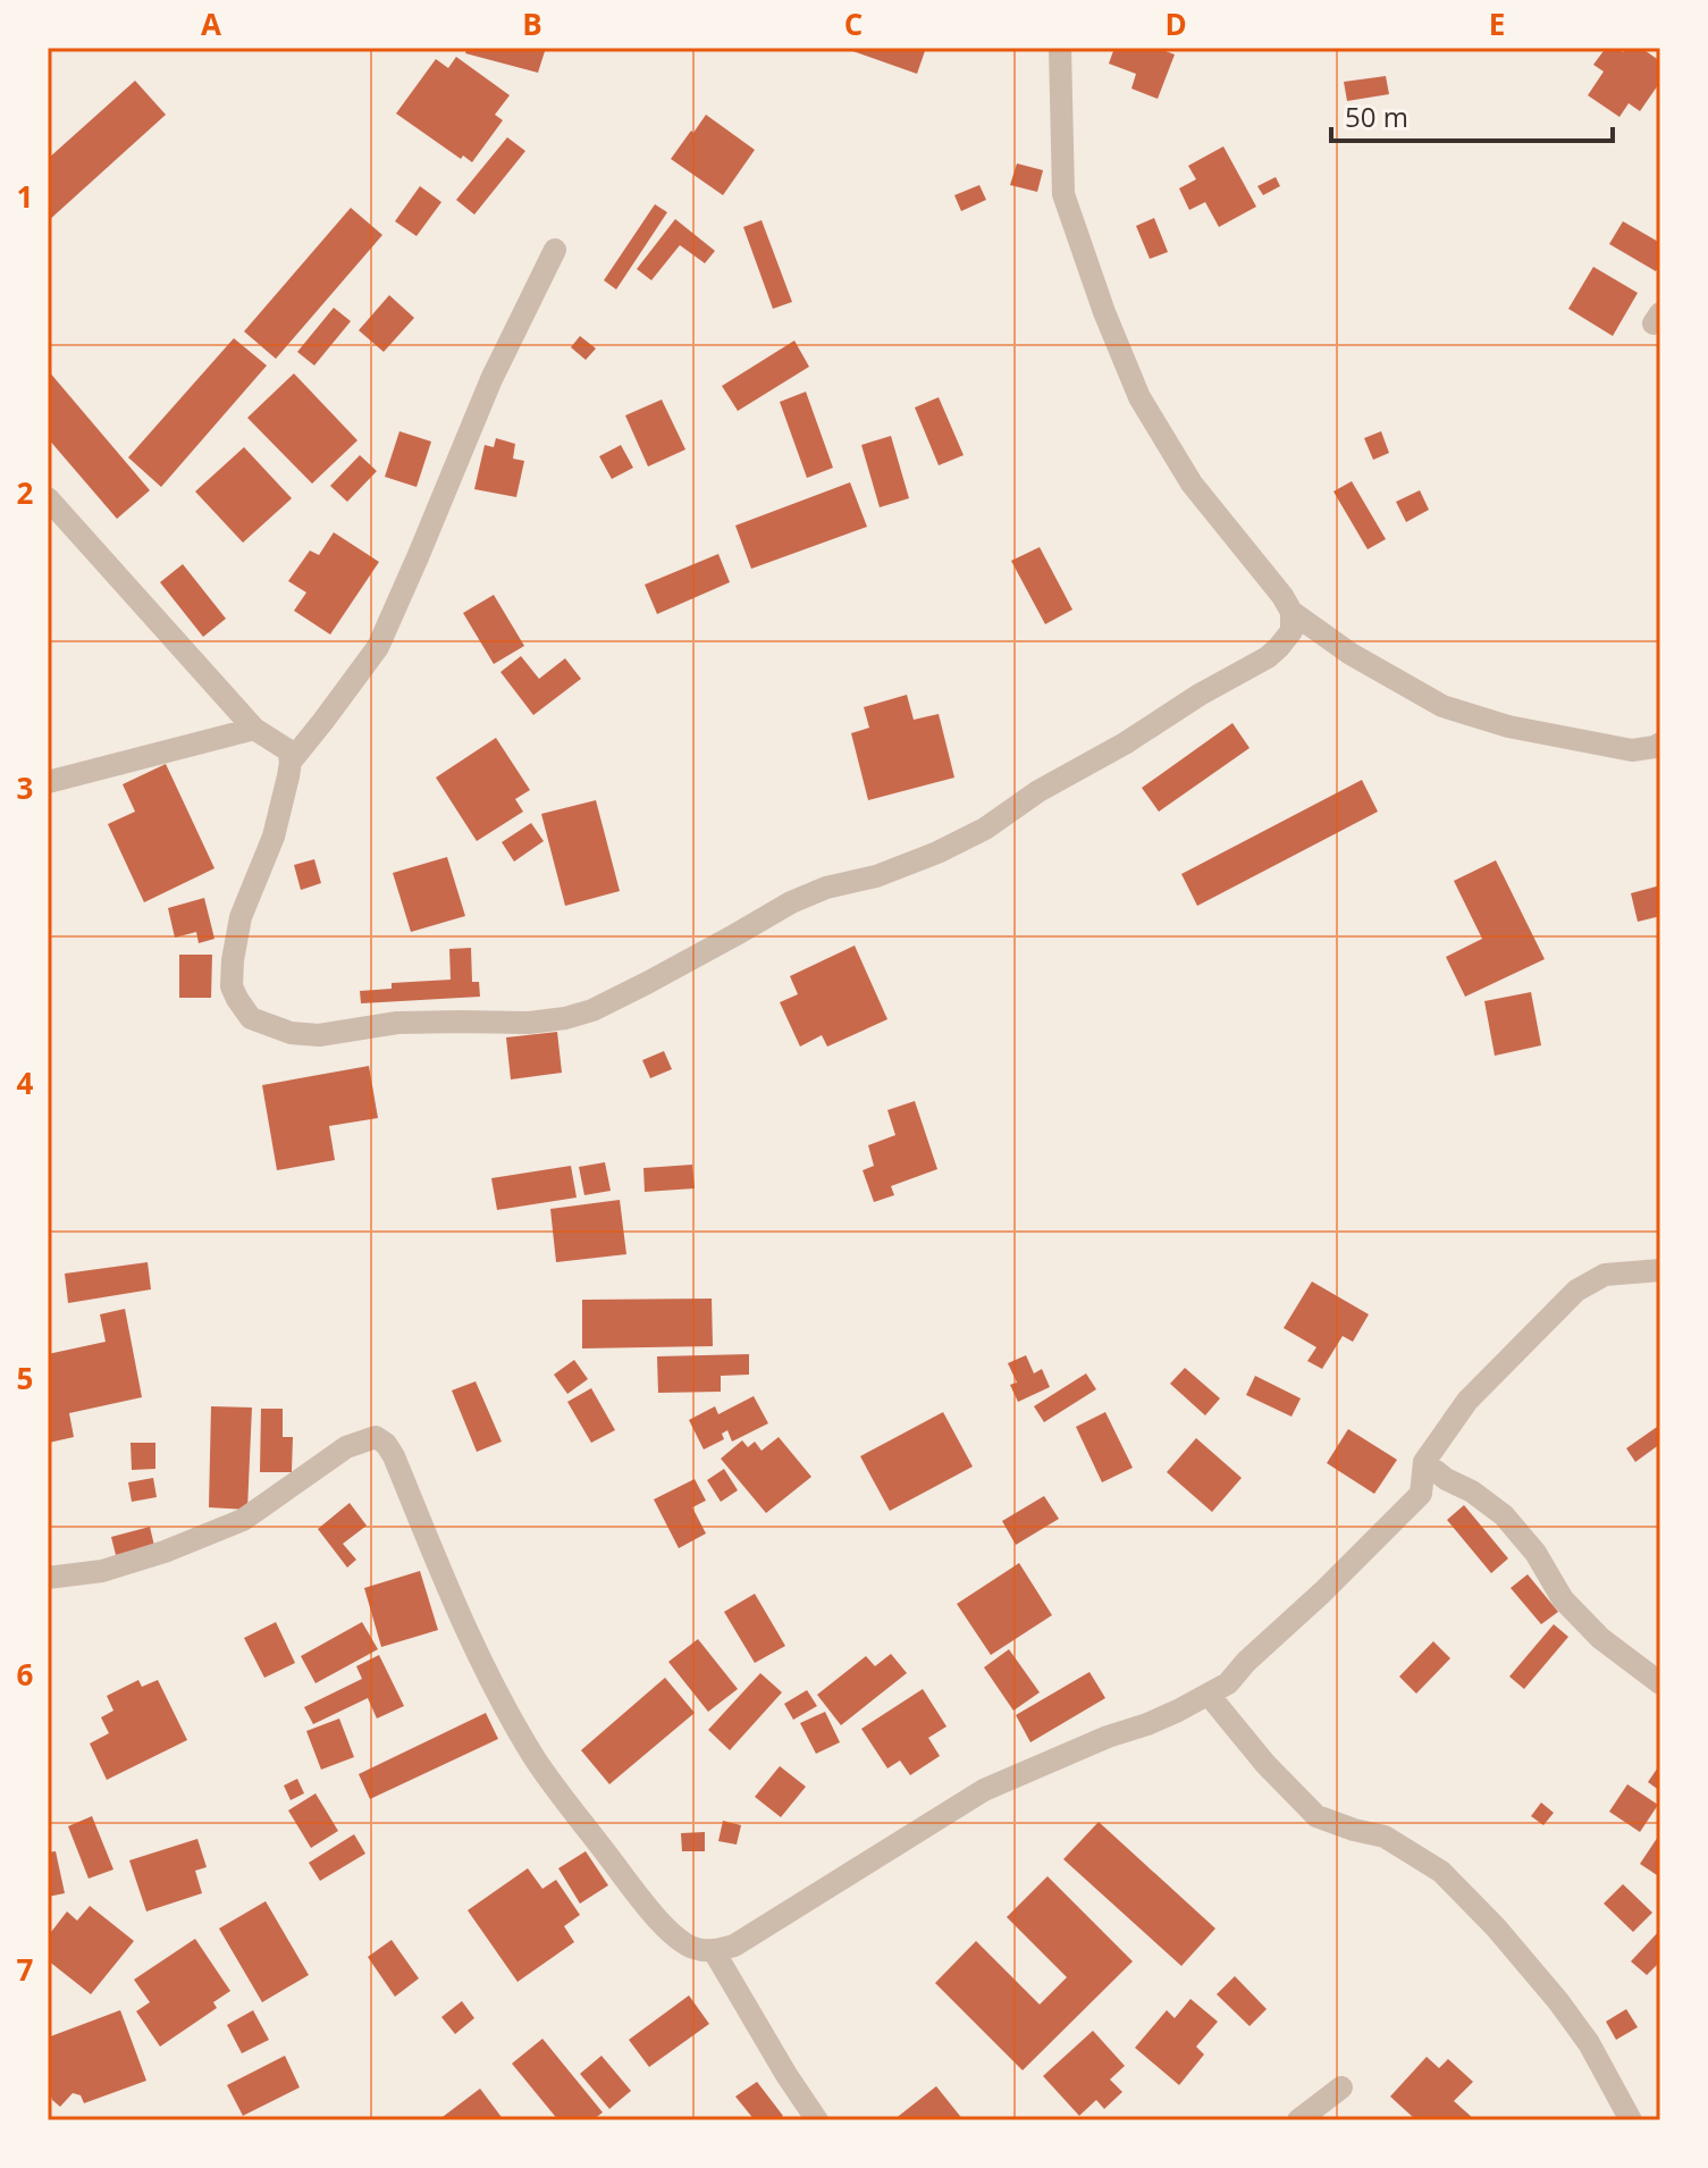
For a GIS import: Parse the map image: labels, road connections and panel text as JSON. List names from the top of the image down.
{
  "scale_bar": "50 m",
  "grid": {
    "columns": [
      "A",
      "B",
      "C",
      "D",
      "E"
    ],
    "rows": [
      "1",
      "2",
      "3",
      "4",
      "5",
      "6",
      "7"
    ]
  }
}
